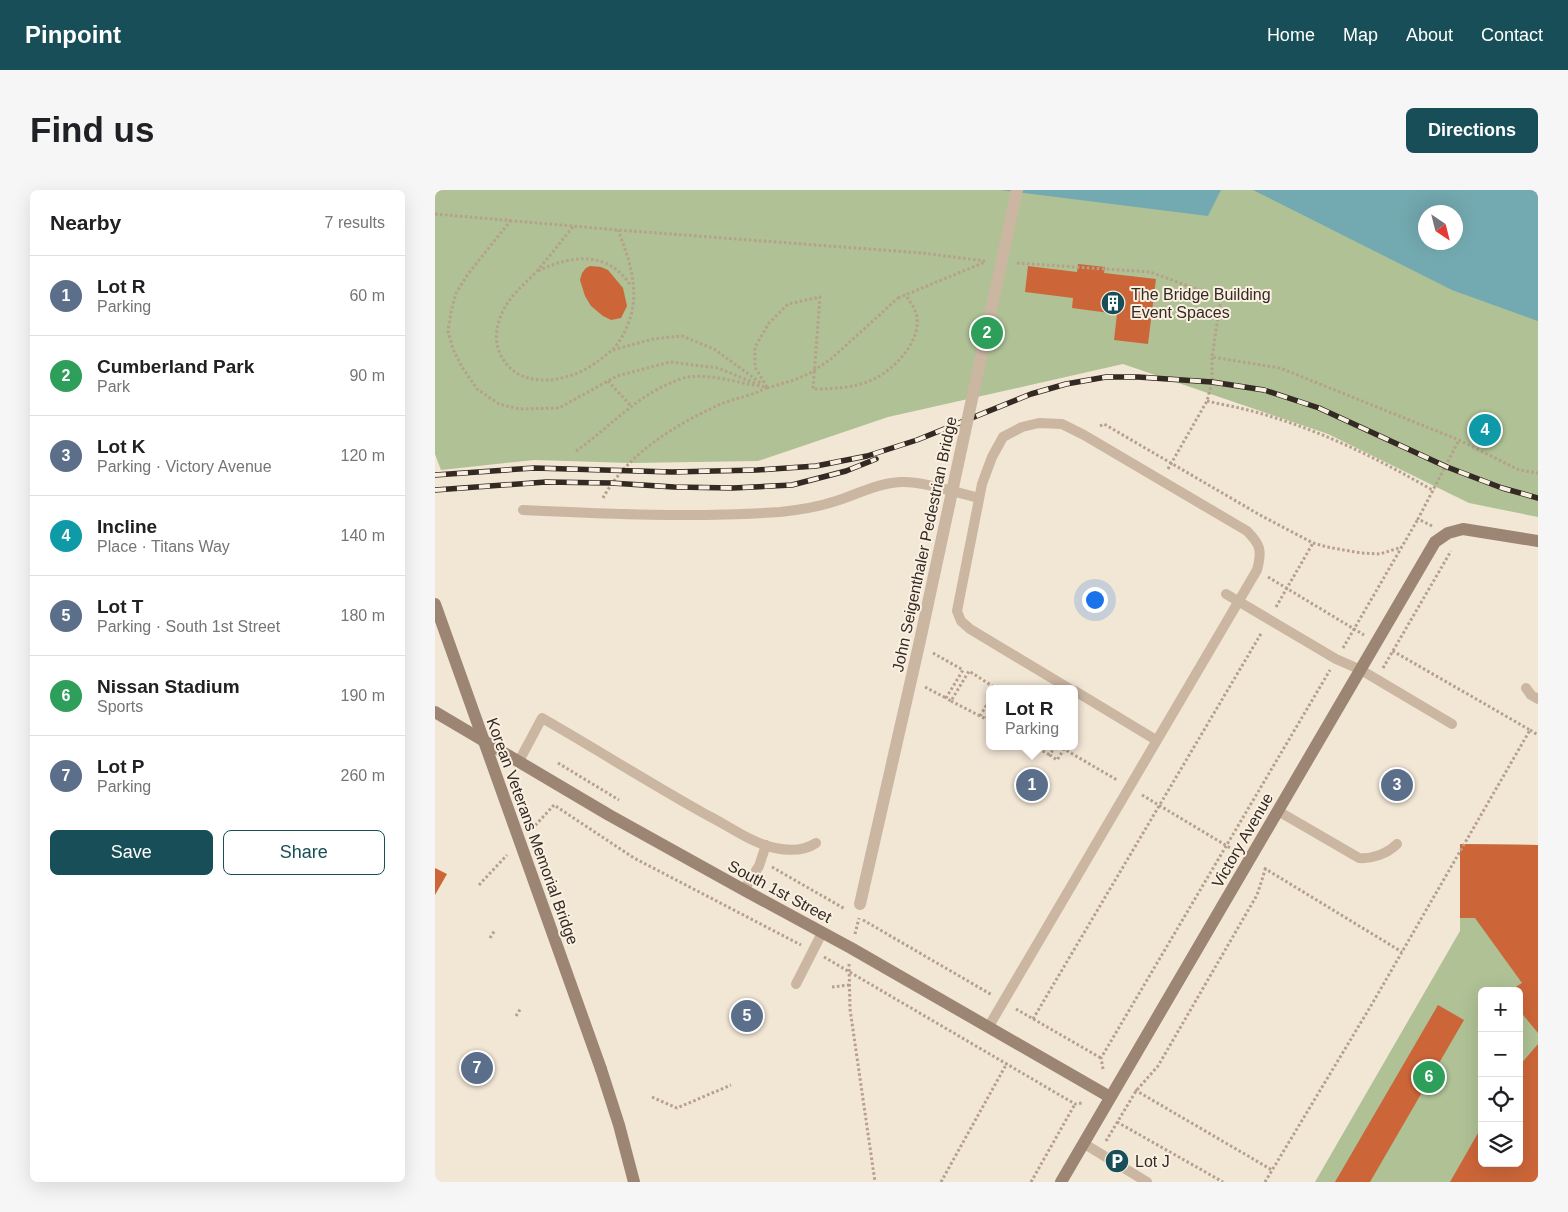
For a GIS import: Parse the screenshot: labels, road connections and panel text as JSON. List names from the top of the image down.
{
  "streets": {
    "street": [
      "John Seigenthaler Pedestrian Bridge",
      "Korean Veterans Memorial Bridge",
      "Victory Avenue",
      "South 1st Street"
    ]
  },
  "crossings": [
    ["Victory Avenue", "South 1st Street"]
  ],
  "places": {
    "building": ["The Bridge Building Event Spaces"],
    "parking": ["Lot J"]
  },
  "north": "bottom right",
  "page": {
    "header": "Pinpoint",
    "nav": [
      "Home",
      "Map",
      "About",
      "Contact"
    ],
    "buttons": [
      "Directions",
      ["Save", "Share"]
    ],
    "title": "Find us",
    "heading": ["Nearby", "7 results"],
    "list": [
      {
        "mark": "1",
        "name": "Lot R",
        "note": "Parking",
        "value": "60 m"
      },
      {
        "mark": "2",
        "name": "Cumberland Park",
        "note": "Park",
        "value": "90 m"
      },
      {
        "mark": "3",
        "name": "Lot K",
        "note": "Parking · Victory Avenue",
        "value": "120 m"
      },
      {
        "mark": "4",
        "name": "Incline",
        "note": "Place · Titans Way",
        "value": "140 m"
      },
      {
        "mark": "5",
        "name": "Lot T",
        "note": "Parking · South 1st Street",
        "value": "180 m"
      },
      {
        "mark": "6",
        "name": "Nissan Stadium",
        "note": "Sports",
        "value": "190 m"
      },
      {
        "mark": "7",
        "name": "Lot P",
        "note": "Parking",
        "value": "260 m"
      }
    ],
    "pins": [
      "2",
      "4",
      "1",
      "3",
      "5",
      "7",
      "6"
    ],
    "popup": ["Lot R", "Parking"],
    "map_buttons": ["+", "−"]
  }
}
